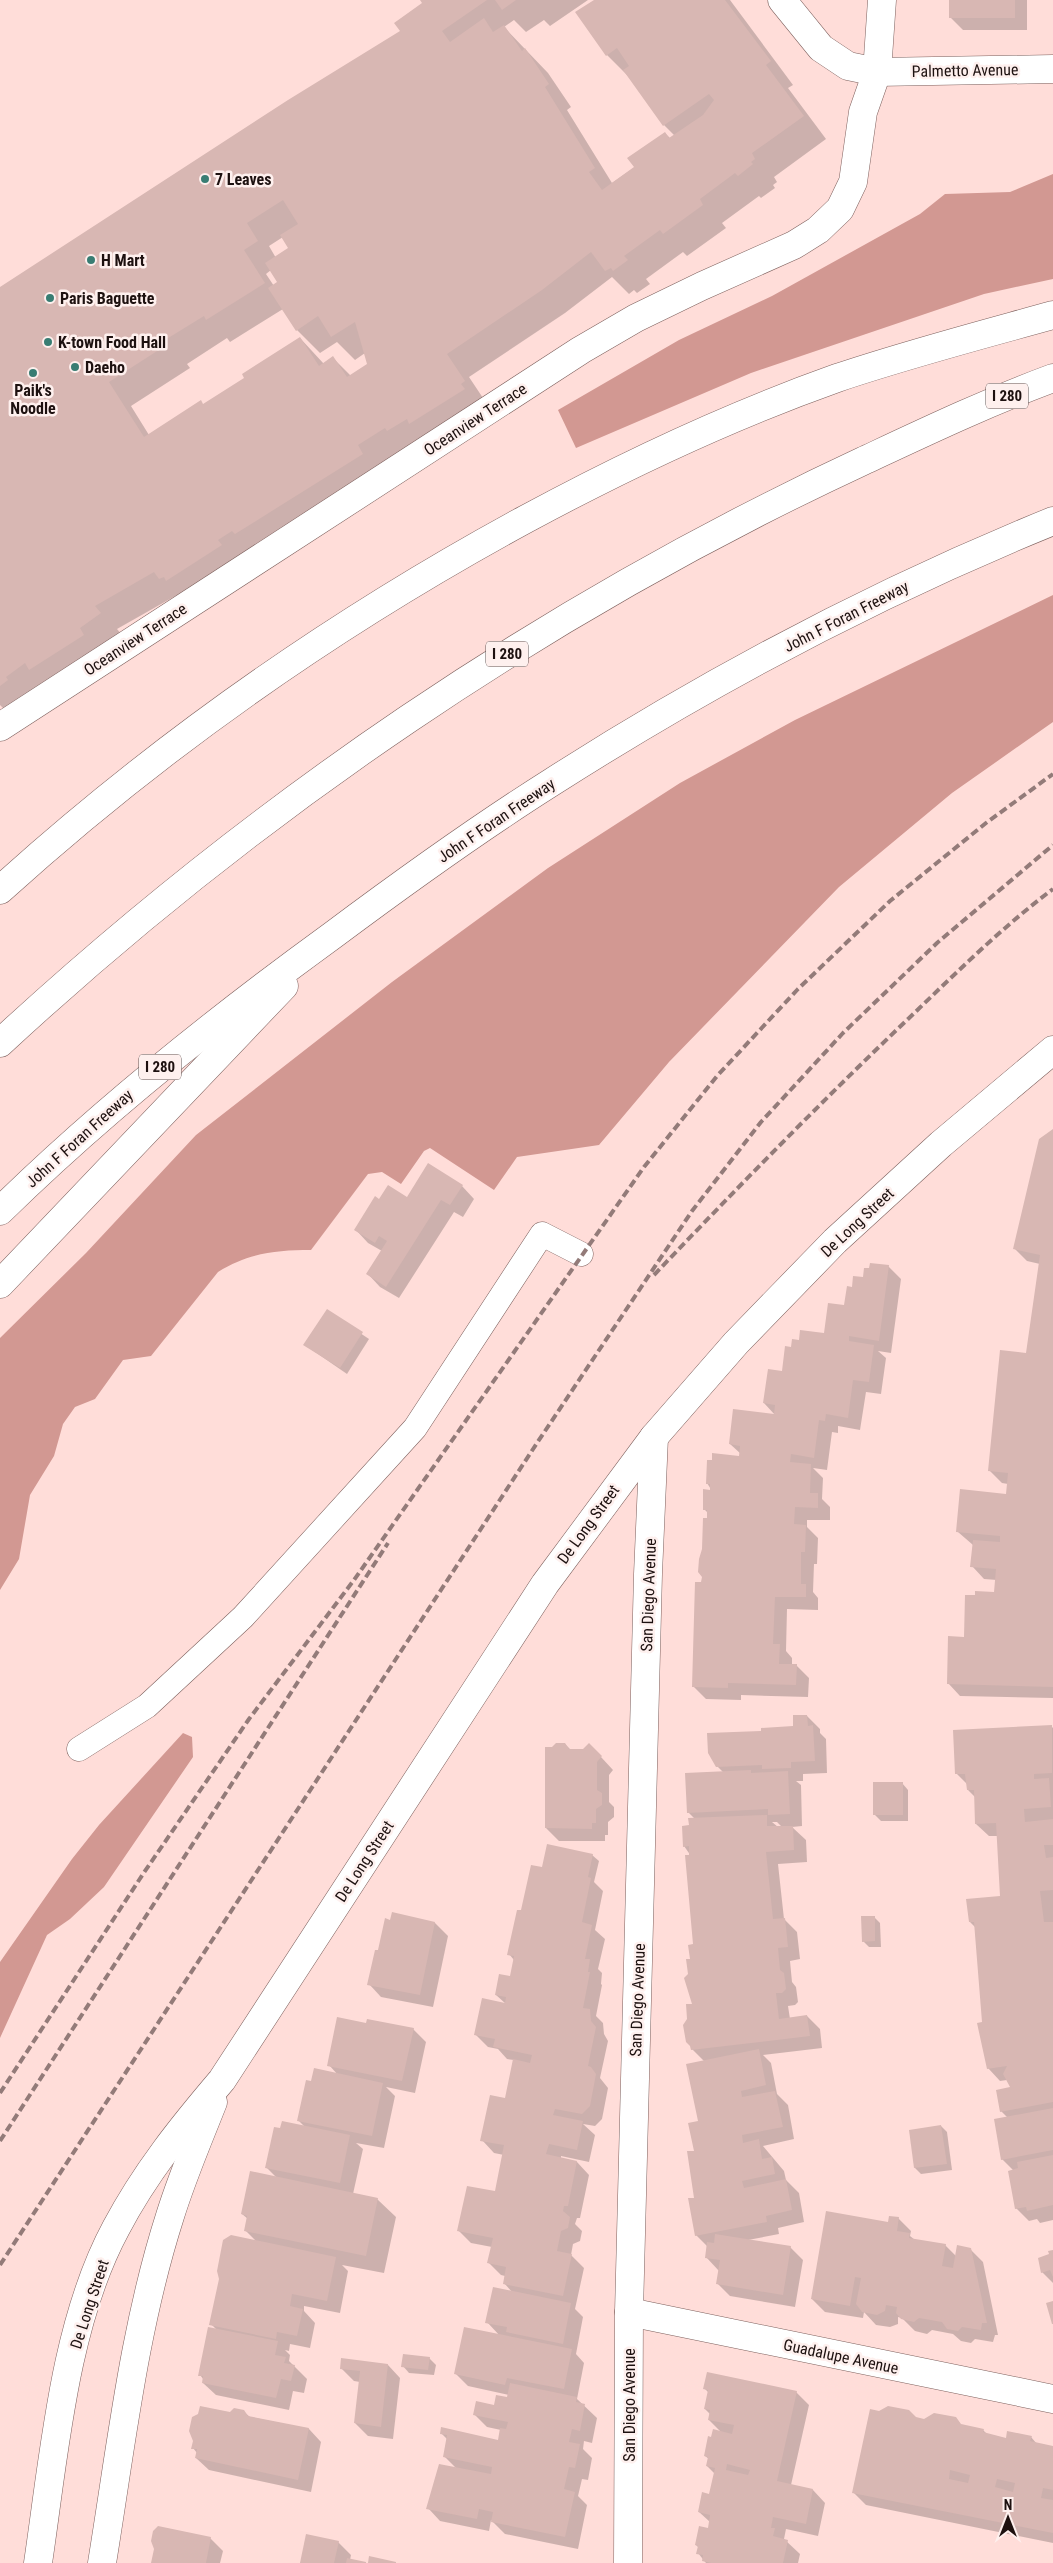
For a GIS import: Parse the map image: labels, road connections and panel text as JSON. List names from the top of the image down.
{
  "streets": {
    "main road": [
      "Palmetto Avenue",
      "I 280",
      "Oceanview Terrace",
      "John F Foran Freeway",
      "De Long Street",
      "San Diego Avenue",
      "Guadalupe Avenue"
    ]
  },
  "crossings": [
    ["Palmetto Avenue", "Oceanview Terrace"],
    ["De Long Street", "San Diego Avenue"],
    ["San Diego Avenue", "Guadalupe Avenue"]
  ],
  "places": [
    "7 Leaves",
    "H Mart",
    "Paris Baguette",
    "K-town Food Hall",
    "Daeho",
    "Paik's Noodle"
  ],
  "north": "top"
}
